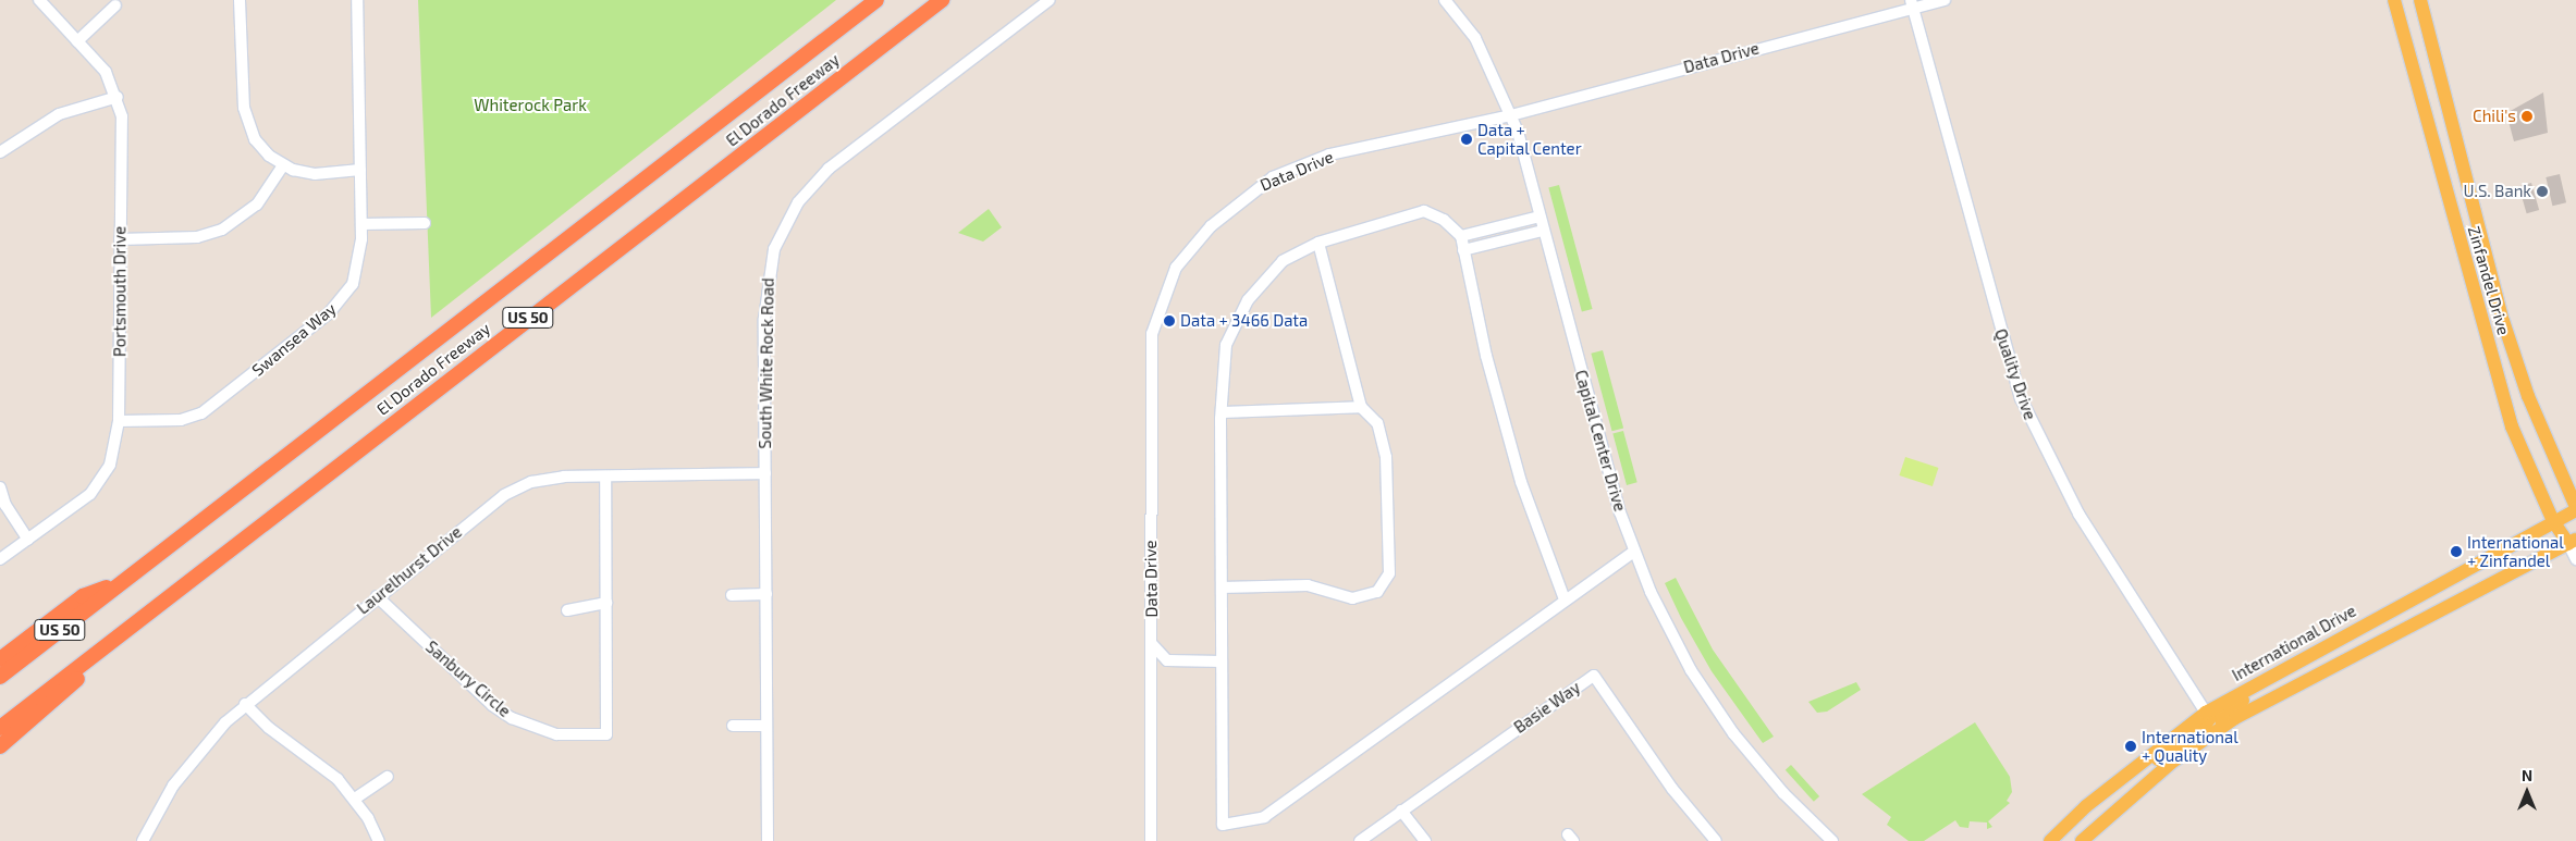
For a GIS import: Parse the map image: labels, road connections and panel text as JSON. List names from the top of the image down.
{
  "streets": {
    "highway": ["El Dorado Freeway", "US 50"],
    "main road": ["Zinfandel Drive", "International Drive"],
    "street": [
      "Data Drive",
      "Portsmouth Drive",
      "Swansea Way",
      "South White Rock Road",
      "Quality Drive",
      "Capital Center Drive",
      "Laurelhurst Drive",
      "Sanbury Circle",
      "Basie Way"
    ]
  },
  "crossings": [
    ["Data Drive", "Quality Drive"],
    ["Data Drive", "Capital Center Drive"],
    ["Zinfandel Drive", "International Drive"],
    ["Portsmouth Drive", "Swansea Way"],
    ["South White Rock Road", "Laurelhurst Drive"],
    ["Quality Drive", "International Drive"],
    ["Laurelhurst Drive", "Sanbury Circle"]
  ],
  "parks": ["Whiterock Park"],
  "places": [
    "Chili's",
    "Data + Capital Center",
    "U.S. Bank",
    "Data + 3466 Data",
    "International + Zinfandel",
    "International + Quality"
  ],
  "north": "top"
}
